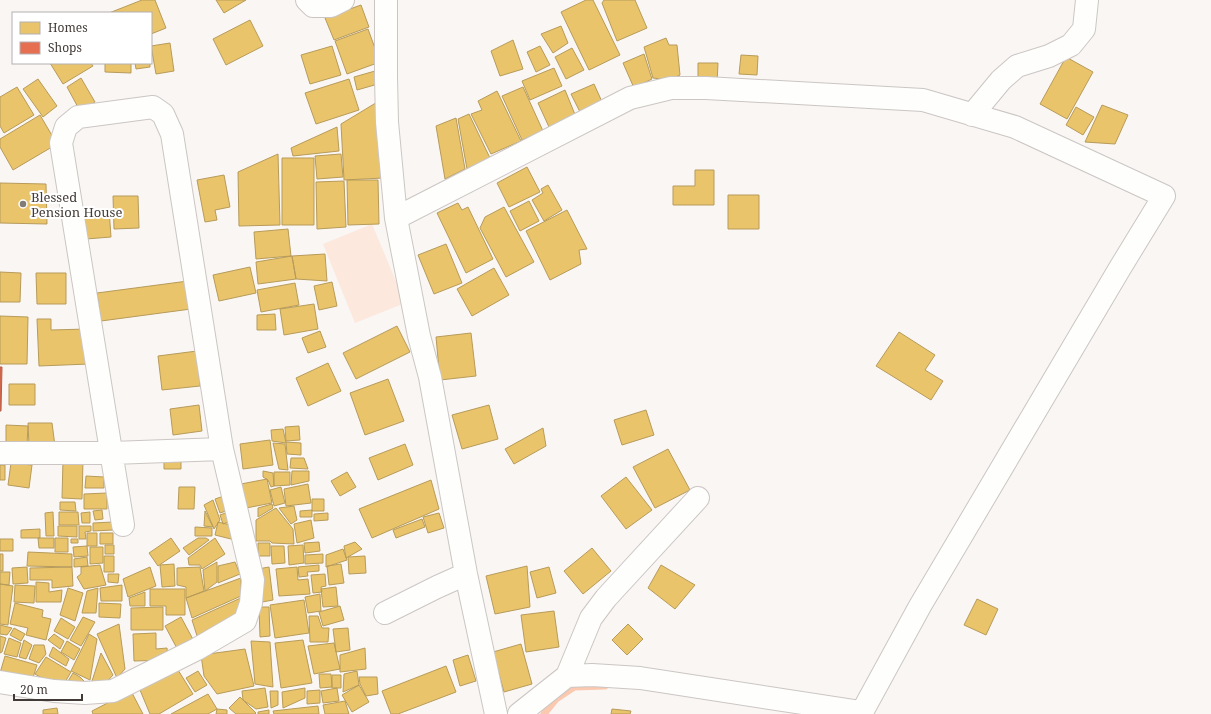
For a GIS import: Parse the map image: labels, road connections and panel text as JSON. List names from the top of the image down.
{
  "places": ["Blessed Pension House"],
  "legend": ["Homes", "Shops"],
  "scale_bar": "20 m"
}
